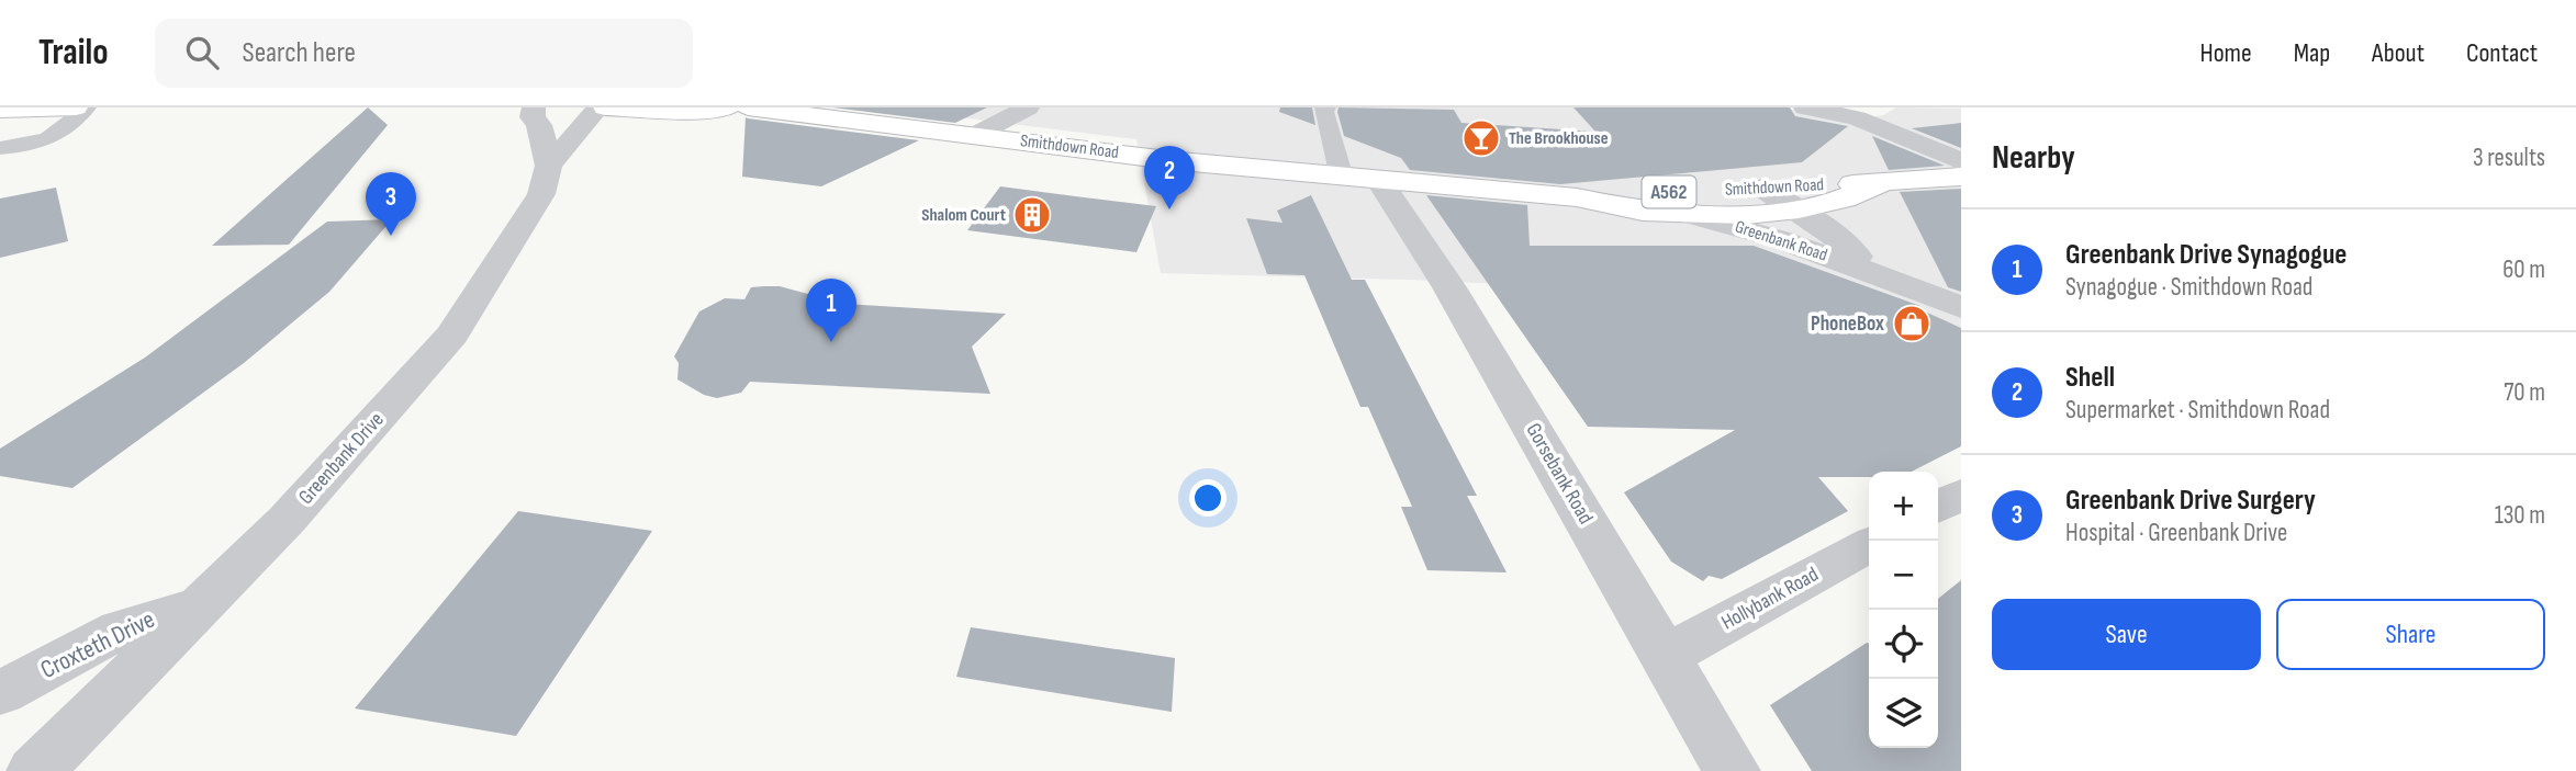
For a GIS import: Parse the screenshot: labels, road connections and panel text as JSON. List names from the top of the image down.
{
  "streets": {
    "main road": ["Smithdown Road", "A562"],
    "street": [
      "Greenbank Road",
      "Greenbank Drive",
      "Gorsebank Road",
      "Hollybank Road",
      "Croxteth Drive"
    ]
  },
  "crossings": [
    ["Smithdown Road", "Greenbank Road"],
    ["Smithdown Road", "Gorsebank Road"],
    ["Greenbank Drive", "Croxteth Drive"],
    ["Gorsebank Road", "Hollybank Road"]
  ],
  "places": {
    "bar": ["The Brookhouse"],
    "building": ["Shalom Court"],
    "shop": ["PhoneBox"]
  },
  "page": {
    "header": "Trailo",
    "search": "Search here",
    "nav": [
      "Home",
      "Map",
      "About",
      "Contact"
    ],
    "heading": ["Nearby", "3 results"],
    "pins": ["2", "3", "1"],
    "list": [
      {
        "mark": "1",
        "name": "Greenbank Drive Synagogue",
        "note": "Synagogue · Smithdown Road",
        "value": "60 m"
      },
      {
        "mark": "2",
        "name": "Shell",
        "note": "Supermarket · Smithdown Road",
        "value": "70 m"
      },
      {
        "mark": "3",
        "name": "Greenbank Drive Surgery",
        "note": "Hospital · Greenbank Drive",
        "value": "130 m"
      }
    ],
    "map_buttons": ["+", "−"],
    "buttons": ["Save", "Share"]
  }
}
